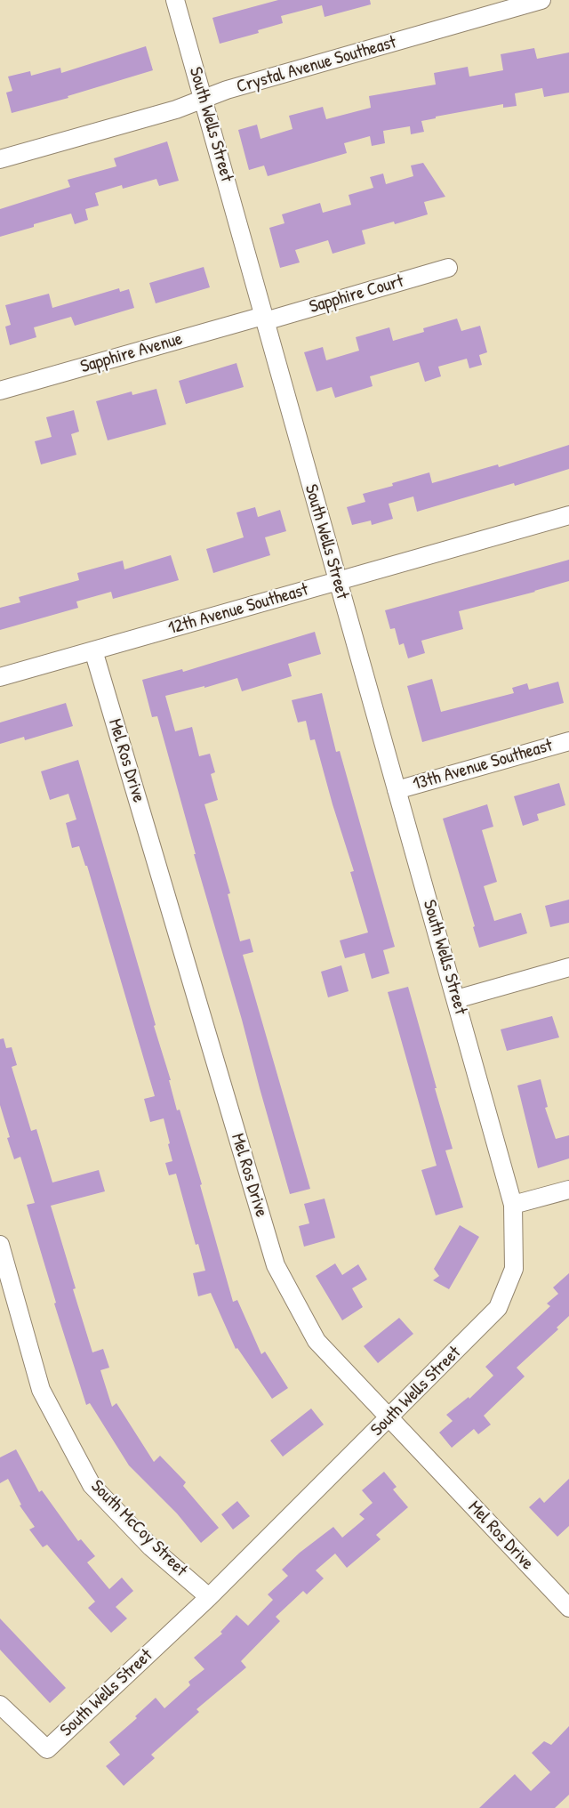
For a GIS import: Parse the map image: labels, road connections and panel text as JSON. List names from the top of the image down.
{
  "streets": {
    "street": [
      "Crystal Avenue Southeast",
      "South Wells Street",
      "Sapphire Court",
      "Sapphire Avenue",
      "12th Avenue Southeast",
      "Mel Ros Drive",
      "13th Avenue Southeast",
      "South McCoy Street"
    ]
  },
  "crossings": [
    ["Crystal Avenue Southeast", "South Wells Street"],
    ["South Wells Street", "Sapphire Court"],
    ["South Wells Street", "Sapphire Avenue"],
    ["South Wells Street", "12th Avenue Southeast"],
    ["South Wells Street", "Mel Ros Drive"],
    ["South Wells Street", "13th Avenue Southeast"],
    ["South Wells Street", "South McCoy Street"],
    ["Sapphire Court", "Sapphire Avenue"],
    ["12th Avenue Southeast", "Mel Ros Drive"]
  ]
}
